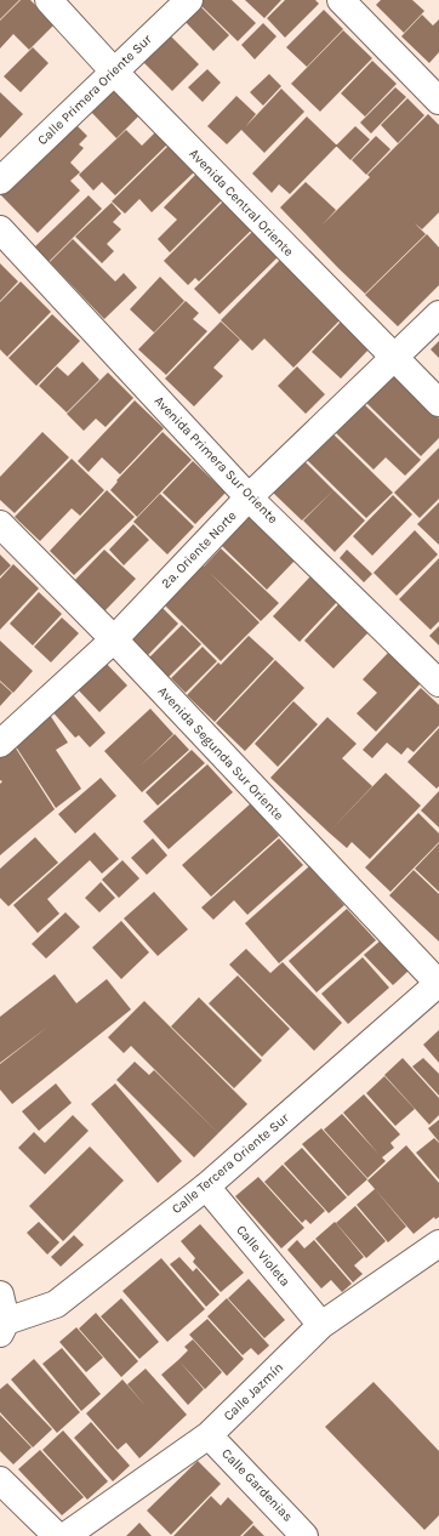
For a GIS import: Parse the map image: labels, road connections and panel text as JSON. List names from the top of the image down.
{
  "streets": {
    "street": [
      "Calle Primera Oriente Sur",
      "Avenida Central Oriente",
      "Avenida Primera Sur Oriente",
      "2a. Oriente Norte",
      "Avenida Segunda Sur Oriente",
      "Calle Tercera Oriente Sur",
      "Calle Violeta",
      "Calle Jazmín",
      "Calle Gardenias"
    ]
  },
  "crossings": [
    ["Calle Primera Oriente Sur", "Avenida Central Oriente"],
    ["Avenida Central Oriente", "2a. Oriente Norte"],
    ["Avenida Primera Sur Oriente", "2a. Oriente Norte"],
    ["2a. Oriente Norte", "Avenida Segunda Sur Oriente"],
    ["Avenida Segunda Sur Oriente", "Calle Tercera Oriente Sur"],
    ["Calle Tercera Oriente Sur", "Calle Violeta"],
    ["Calle Violeta", "Calle Jazmín"],
    ["Calle Jazmín", "Calle Gardenias"]
  ]
}
